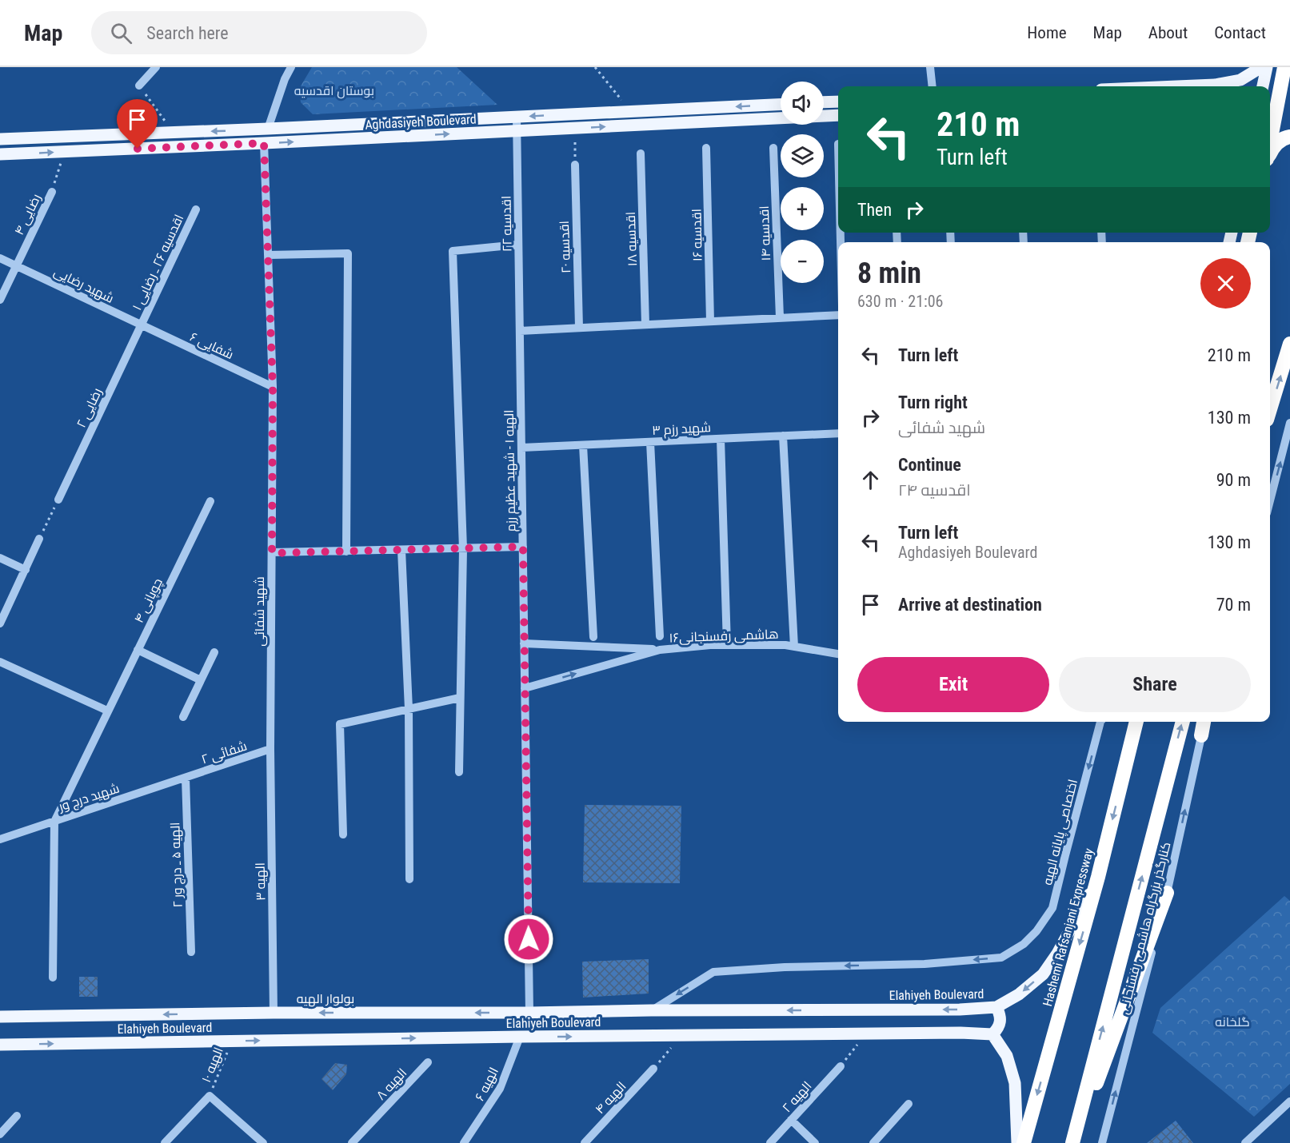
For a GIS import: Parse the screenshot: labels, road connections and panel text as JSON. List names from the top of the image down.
{
  "streets": {
    "highway": ["Hashemi Rafsanjani Expressway"],
    "main road": ["Aghdasiyeh Boulevard", "Elahiyeh Boulevard", "بولوار الهیه"],
    "street": [
      "رضایی ۴",
      "اقدسیه ۲۲",
      "اقدسیه ۱۴",
      "اقدسیه ۱۶",
      "اقدسیه ۱۸",
      "اقدسیه ۲۰",
      "اقدسیه ۲۶ ـ رضایی ۱",
      "شهید رضایی",
      "شفایی ۶",
      "رضایی ۲",
      "شهید رزم ۳",
      "الهیه ۱ - شهید عظیم رزم",
      "چوپانی ۴",
      "شهید شفائی",
      "هاشمی رفسنجانی۱۶",
      "شفائی ۲",
      "شهید درج ور",
      "اختصاصی پایانه الهیه",
      "الهیه ۵ ـ درج ور ۲",
      "الهیه ۳",
      "کنارگذر بزرگراه هاشمی رفسنجانی",
      "الهیه ۸",
      "الهیه ۶",
      "الهیه ۲",
      "الهیه ۴"
    ],
    "path": ["الهیه ۱۰"]
  },
  "crossings": [
    ["Aghdasiyeh Boulevard", "اقدسیه ۲۲"],
    ["Aghdasiyeh Boulevard", "شهید شفائی"],
    ["رضایی ۴", "شهید رضایی"],
    ["اقدسیه ۲۲", "الهیه ۱ - شهید عظیم رزم"],
    ["اقدسیه ۲۶ ـ رضایی ۱", "شهید رضایی"],
    ["اقدسیه ۲۶ ـ رضایی ۱", "شفایی ۶"],
    ["اقدسیه ۲۶ ـ رضایی ۱", "رضایی ۲"],
    ["شهید رضایی", "شفایی ۶"],
    ["شهید رضایی", "رضایی ۲"],
    ["شفایی ۶", "رضایی ۲"],
    ["شفایی ۶", "شهید شفائی"],
    ["شهید رزم ۳", "الهیه ۱ - شهید عظیم رزم"],
    ["الهیه ۱ - شهید عظیم رزم", "هاشمی رفسنجانی۱۶"],
    ["الهیه ۱ - شهید عظیم رزم", "بولوار الهیه"],
    ["چوپانی ۴", "شهید درج ور"],
    ["شهید شفائی", "شفائی ۲"],
    ["شهید شفائی", "الهیه ۳"],
    ["شفائی ۲", "شهید درج ور"],
    ["شفائی ۲", "الهیه ۵ ـ درج ور ۲"],
    ["شفائی ۲", "الهیه ۳"],
    ["شهید درج ور", "الهیه ۵ ـ درج ور ۲"],
    ["اختصاصی پایانه الهیه", "Elahiyeh Boulevard"],
    ["اختصاصی پایانه الهیه", "بولوار الهیه"],
    ["الهیه ۳", "بولوار الهیه"],
    ["Hashemi Rafsanjani Expressway", "Elahiyeh Boulevard"],
    ["Elahiyeh Boulevard", "بولوار الهیه"],
    ["Elahiyeh Boulevard", "الهیه ۱۰"],
    ["Elahiyeh Boulevard", "الهیه ۶"]
  ],
  "one_way": ["اختصاصی پایانه الهیه", "کنارگذر بزرگراه هاشمی رفسنجانی", "بولوار الهیه"],
  "parks": ["بوستان اقدسیه", "گلخانه"],
  "page": {
    "header": "Map",
    "search": "Search here",
    "nav": [
      "Home",
      "Map",
      "About",
      "Contact"
    ],
    "map_buttons": ["+", "−"],
    "turn": ["210 m", "Turn left"],
    "then": "Then",
    "heading": ["8 min", "630 m · 21:06"],
    "list": [
      {
        "name": "Turn left",
        "value": "210 m"
      },
      {
        "name": "Turn right",
        "note": "شهید شفائی",
        "value": "130 m"
      },
      {
        "name": "Continue",
        "note": "اقدسیه ۲۴",
        "value": "90 m"
      },
      {
        "name": "Turn left",
        "note": "Aghdasiyeh Boulevard",
        "value": "130 m"
      },
      {
        "name": "Arrive at destination",
        "value": "70 m"
      }
    ],
    "buttons": ["Exit", "Share"]
  }
}
